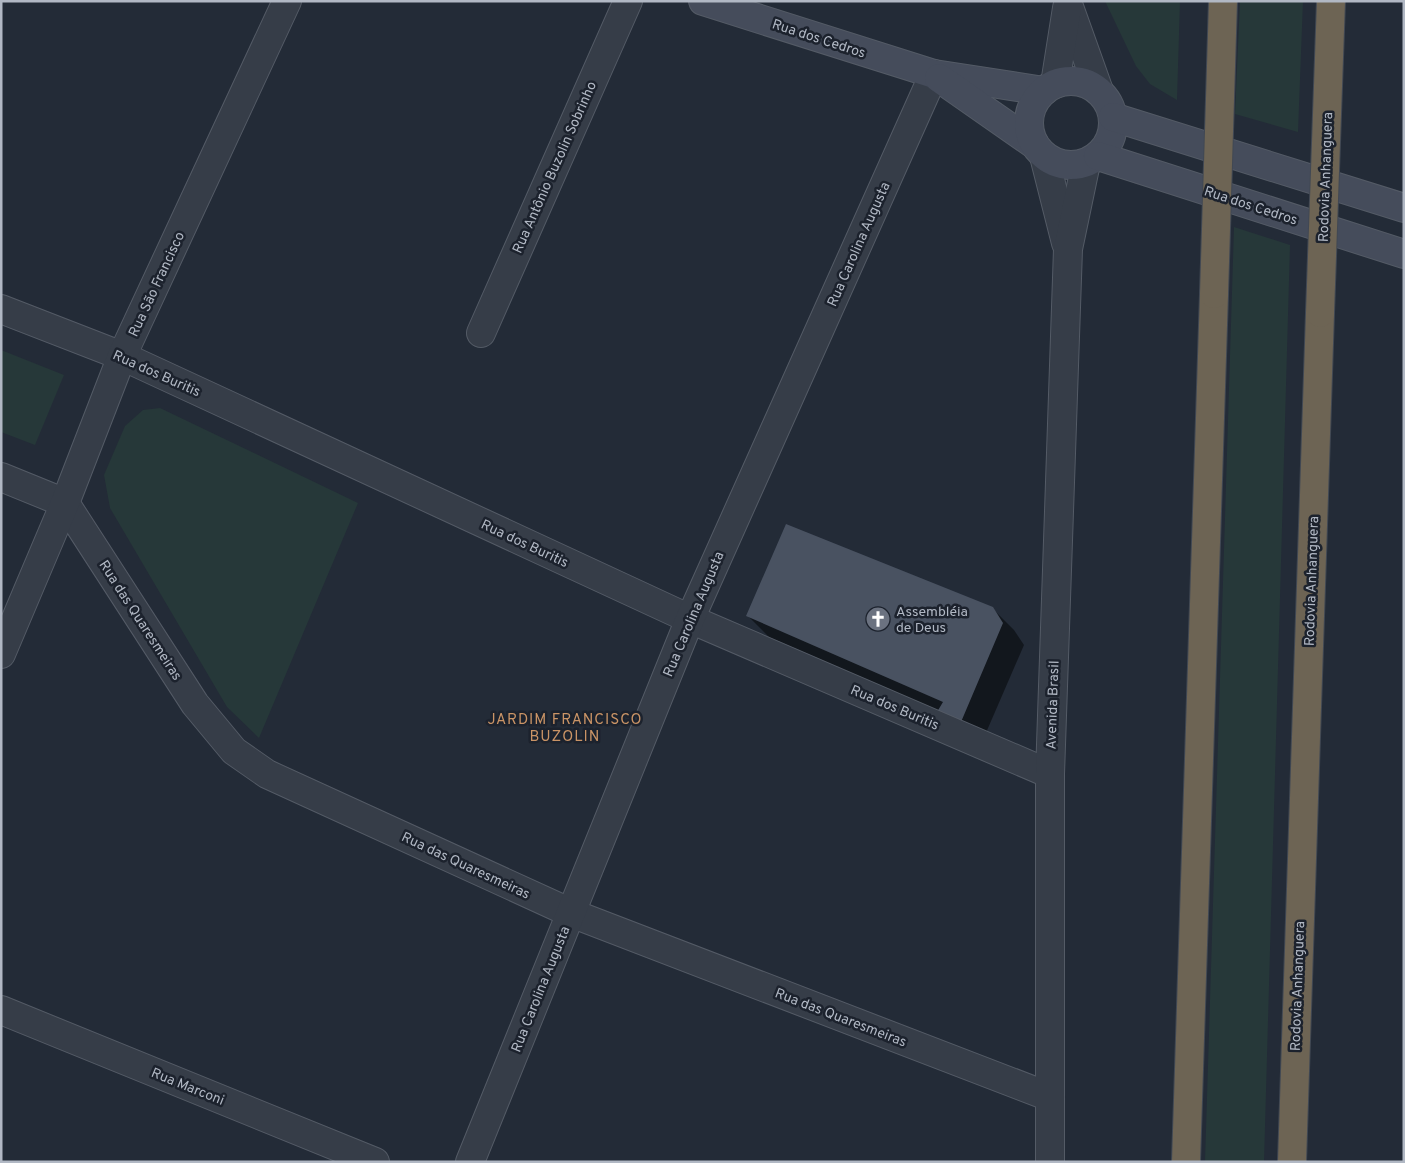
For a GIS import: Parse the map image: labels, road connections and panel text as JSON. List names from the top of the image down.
{
  "streets": {
    "highway": ["Rodovia Anhanguera"],
    "street": [
      "Rua dos Cedros",
      "Rua Antônio Buzolin Sobrinho",
      "Rua Carolina Augusta",
      "Rua São Francisco",
      "Rua dos Buritis",
      "Rua das Quaresmeiras",
      "Avenida Brasil",
      "Rua Marconi"
    ]
  },
  "crossings": [
    ["Rua dos Cedros", "Rua Carolina Augusta"],
    ["Rua dos Cedros", "Avenida Brasil"],
    ["Rua Carolina Augusta", "Rua dos Buritis"],
    ["Rua Carolina Augusta", "Rua das Quaresmeiras"],
    ["Rua São Francisco", "Rua dos Buritis"],
    ["Rua São Francisco", "Rua das Quaresmeiras"],
    ["Rua dos Buritis", "Avenida Brasil"],
    ["Rua das Quaresmeiras", "Avenida Brasil"]
  ],
  "districts": ["JARDIM FRANCISCO BUZOLIN"],
  "places": {
    "church": ["Assembléia de Deus"]
  }
}
